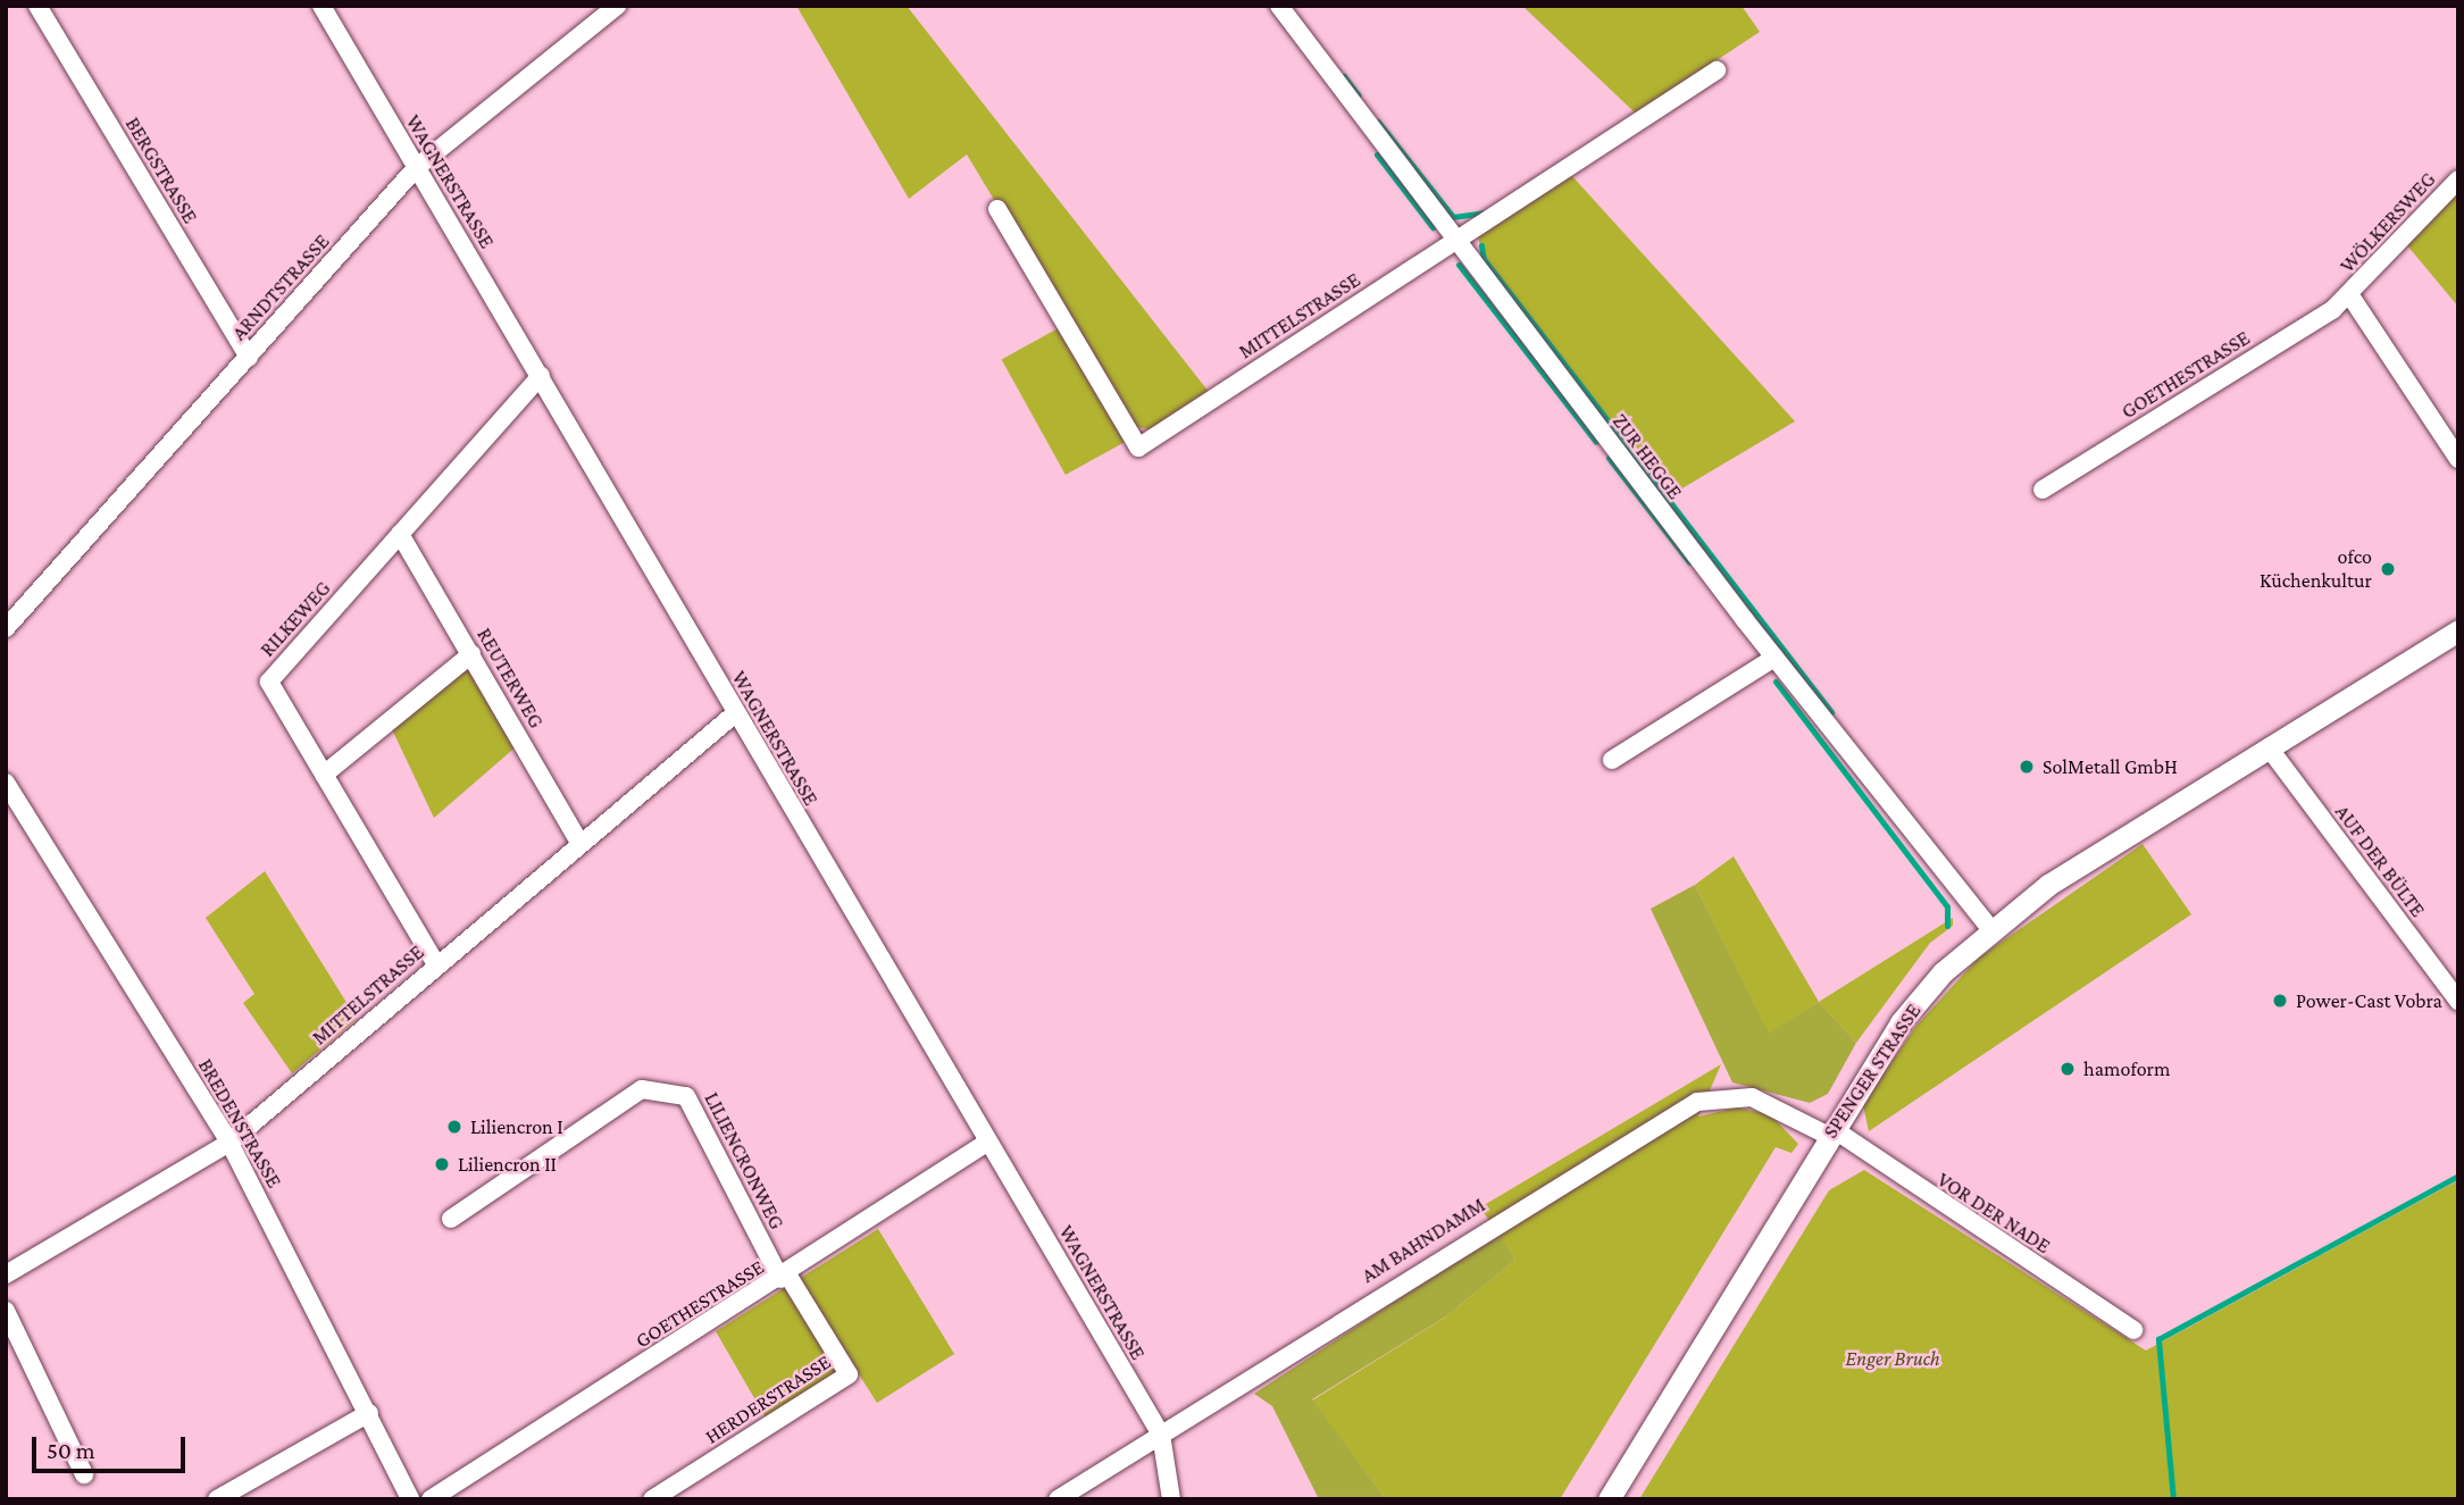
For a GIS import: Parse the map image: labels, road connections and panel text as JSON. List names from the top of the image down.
{
  "streets": {
    "street": [
      "BERGSTRASSE",
      "WAGNERSTRASSE",
      "WÖLKERSWEG",
      "ARNDTSTRASSE",
      "MITTELSTRASSE",
      "GOETHESTRASSE",
      "ZUR HEGGE",
      "RILKEWEG",
      "REUTERWEG",
      "AUF DER BÜLTE",
      "SPENGER STRASSE",
      "BREDENSTRASSE",
      "LILIENCRONWEG",
      "VOR DER NADE",
      "AM BAHNDAMM",
      "HERDERSTRASSE"
    ]
  },
  "crossings": [
    ["BERGSTRASSE", "ARNDTSTRASSE"],
    ["WAGNERSTRASSE", "ARNDTSTRASSE"],
    ["WAGNERSTRASSE", "MITTELSTRASSE"],
    ["WAGNERSTRASSE", "GOETHESTRASSE"],
    ["WAGNERSTRASSE", "RILKEWEG"],
    ["WAGNERSTRASSE", "AM BAHNDAMM"],
    ["WÖLKERSWEG", "GOETHESTRASSE"],
    ["MITTELSTRASSE", "ZUR HEGGE"],
    ["MITTELSTRASSE", "RILKEWEG"],
    ["MITTELSTRASSE", "REUTERWEG"],
    ["MITTELSTRASSE", "BREDENSTRASSE"],
    ["GOETHESTRASSE", "LILIENCRONWEG"],
    ["GOETHESTRASSE", "HERDERSTRASSE"],
    ["ZUR HEGGE", "SPENGER STRASSE"],
    ["RILKEWEG", "REUTERWEG"],
    ["AUF DER BÜLTE", "SPENGER STRASSE"],
    ["SPENGER STRASSE", "VOR DER NADE"],
    ["SPENGER STRASSE", "AM BAHNDAMM"],
    ["LILIENCRONWEG", "HERDERSTRASSE"],
    ["VOR DER NADE", "AM BAHNDAMM"]
  ],
  "parks": ["Enger Bruch"],
  "places": [
    "ofco Küchenkultur",
    "SolMetall GmbH",
    "Power-Cast Vobra",
    "hamoform",
    "Liliencron I",
    "Liliencron II"
  ],
  "scale_bar": "50 m"
}
